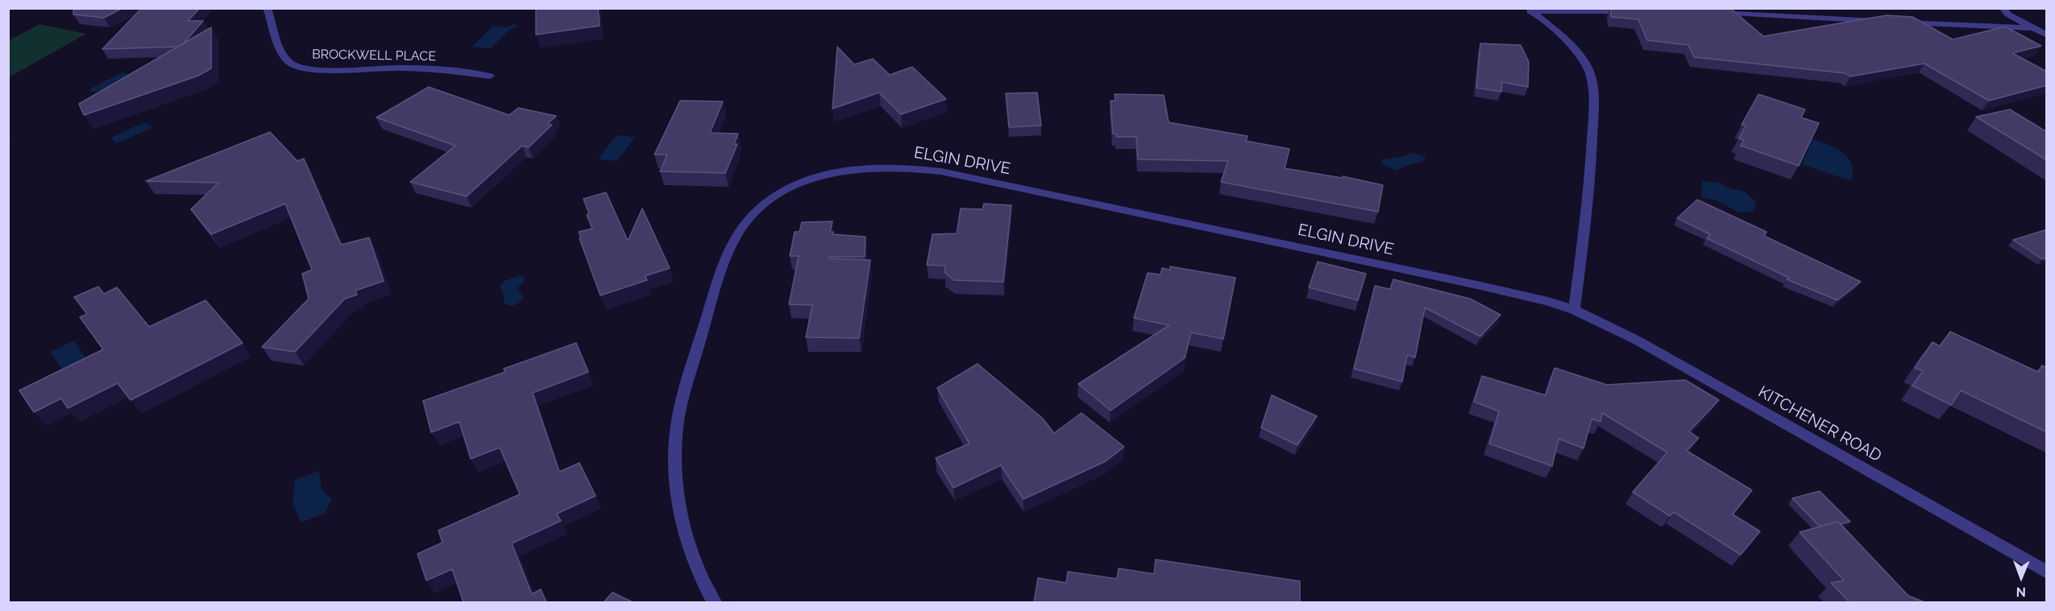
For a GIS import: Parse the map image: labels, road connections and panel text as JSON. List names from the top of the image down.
{
  "streets": {
    "street": ["BROCKWELL PLACE", "ELGIN DRIVE", "KITCHENER ROAD"]
  },
  "crossings": [
    ["ELGIN DRIVE", "KITCHENER ROAD"]
  ],
  "north": "bottom"
}
